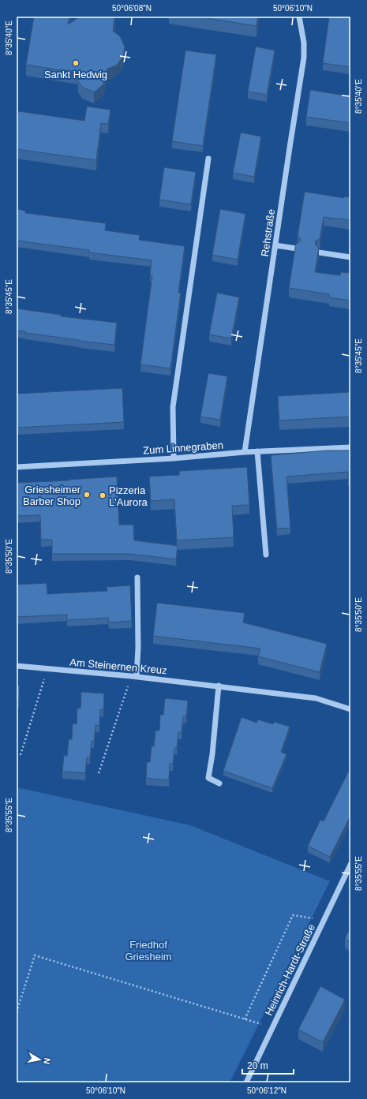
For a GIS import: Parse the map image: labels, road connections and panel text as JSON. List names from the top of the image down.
{
  "streets": {
    "street": [
      "Rehstraße",
      "Zum Linnegraben",
      "Am Steinernen Kreuz",
      "Heinrich-Hardt-Straße"
    ]
  },
  "crossings": [
    ["Rehstraße", "Zum Linnegraben"]
  ],
  "parks": ["Friedhof Griesheim"],
  "places": ["Sankt Hedwig", "Griesheimer Barber Shop", "Pizzeria L'Aurora"],
  "scale_bar": "20 m",
  "north": "right",
  "coordinates": [
    "50°06'08\"N",
    "50°06'10\"N",
    "8°35'40\"E",
    "8°35'45\"E",
    "8°35'50\"E",
    "8°35'55\"E",
    "50°06'12\"N"
  ]
}
